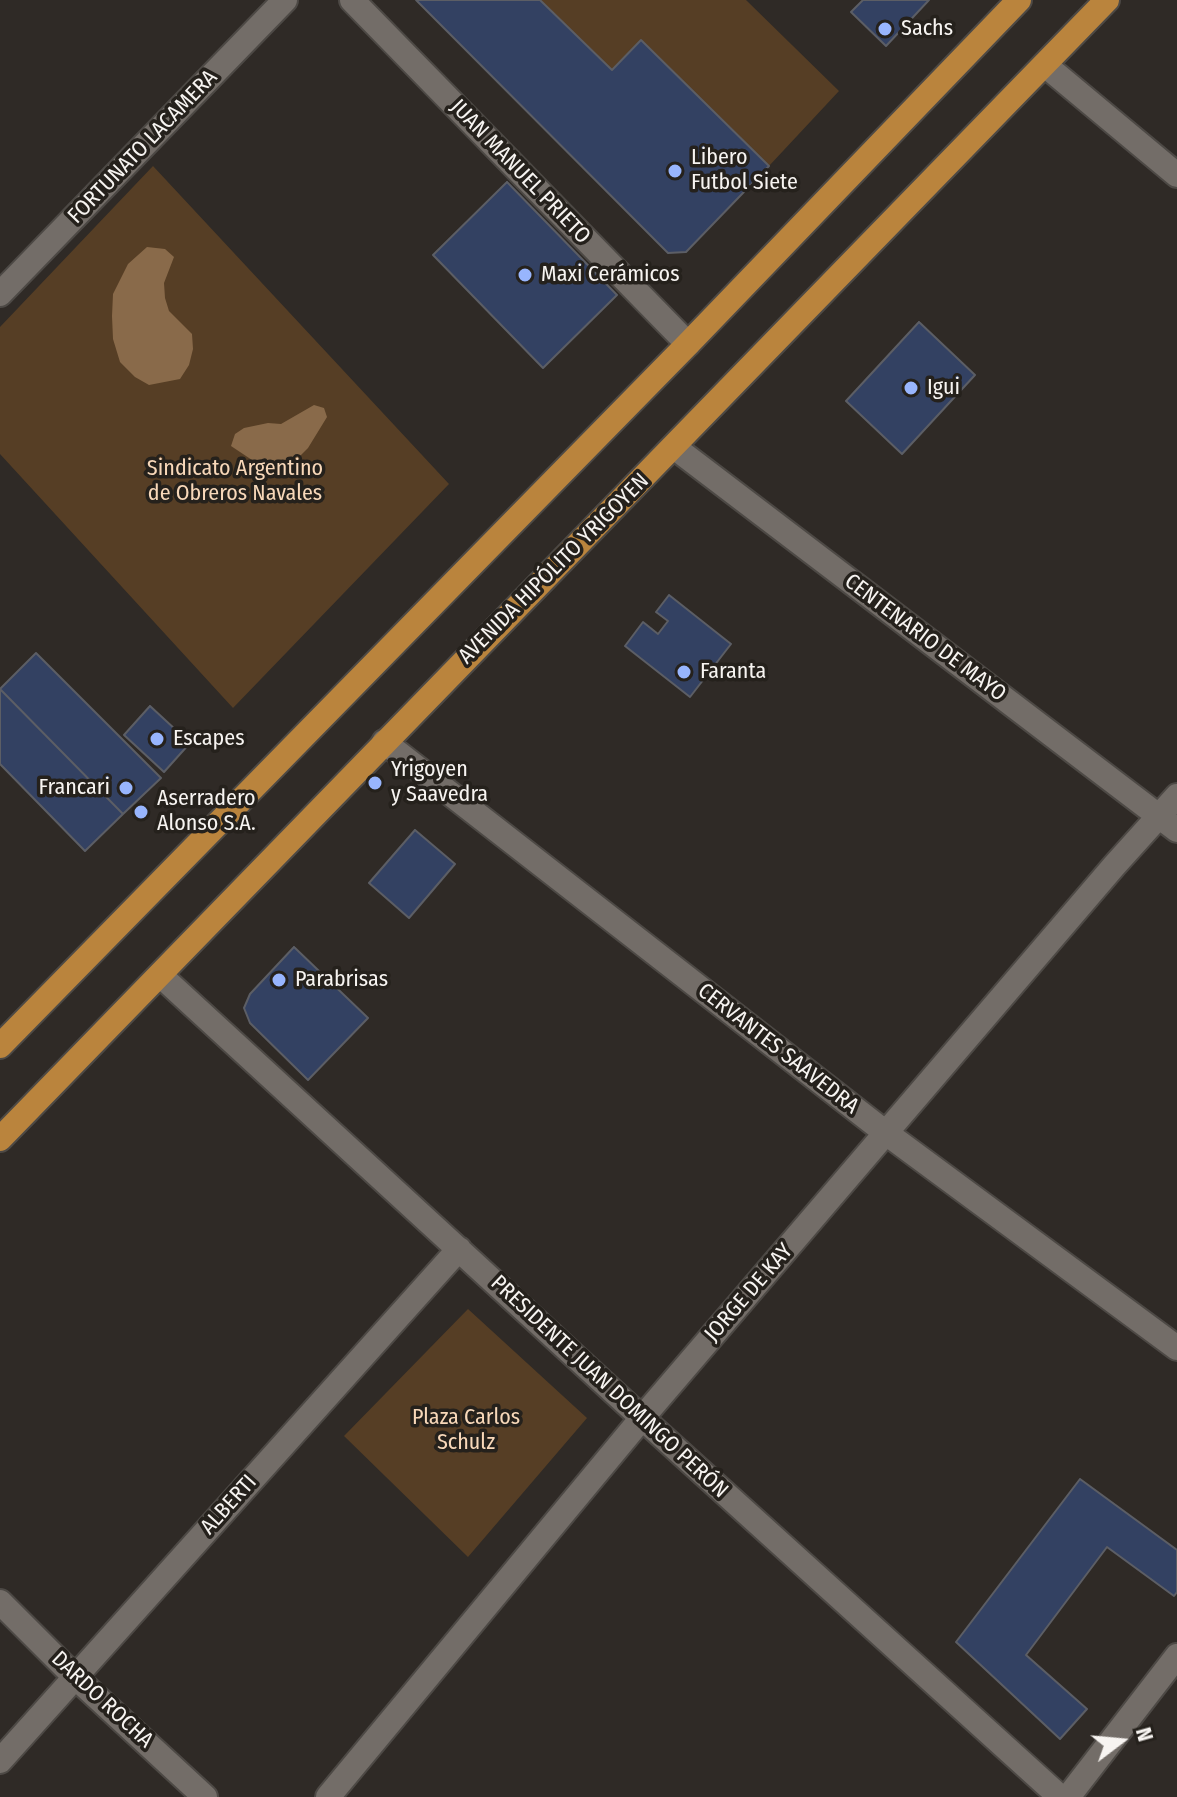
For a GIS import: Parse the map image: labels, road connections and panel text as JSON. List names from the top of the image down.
{
  "streets": {
    "main road": ["AVENIDA HIPÓLITO YRIGOYEN"],
    "street": [
      "FORTUNATO LACAMERA",
      "JUAN MANUEL PRIETO",
      "CENTENARIO DE MAYO",
      "CERVANTES SAAVEDRA",
      "JORGE DE KAY",
      "PRESIDENTE JUAN DOMINGO PERÓN",
      "ALBERTI",
      "DARDO ROCHA"
    ]
  },
  "crossings": [
    ["AVENIDA HIPÓLITO YRIGOYEN", "CENTENARIO DE MAYO"],
    ["AVENIDA HIPÓLITO YRIGOYEN", "CERVANTES SAAVEDRA"],
    ["AVENIDA HIPÓLITO YRIGOYEN", "PRESIDENTE JUAN DOMINGO PERÓN"],
    ["CENTENARIO DE MAYO", "JORGE DE KAY"],
    ["CERVANTES SAAVEDRA", "JORGE DE KAY"],
    ["JORGE DE KAY", "PRESIDENTE JUAN DOMINGO PERÓN"],
    ["PRESIDENTE JUAN DOMINGO PERÓN", "ALBERTI"],
    ["ALBERTI", "DARDO ROCHA"]
  ],
  "parks": ["Sindicato Argentino de Obreros Navales", "Plaza Carlos Schulz"],
  "places": [
    "Sachs",
    "Libero Futbol Siete",
    "Maxi Cerámicos",
    "Igui",
    "Faranta",
    "Escapes",
    "Yrigoyen y Saavedra",
    "Francari",
    "Aserradero Alonso S.A.",
    "Parabrisas"
  ],
  "north": "right"
}
